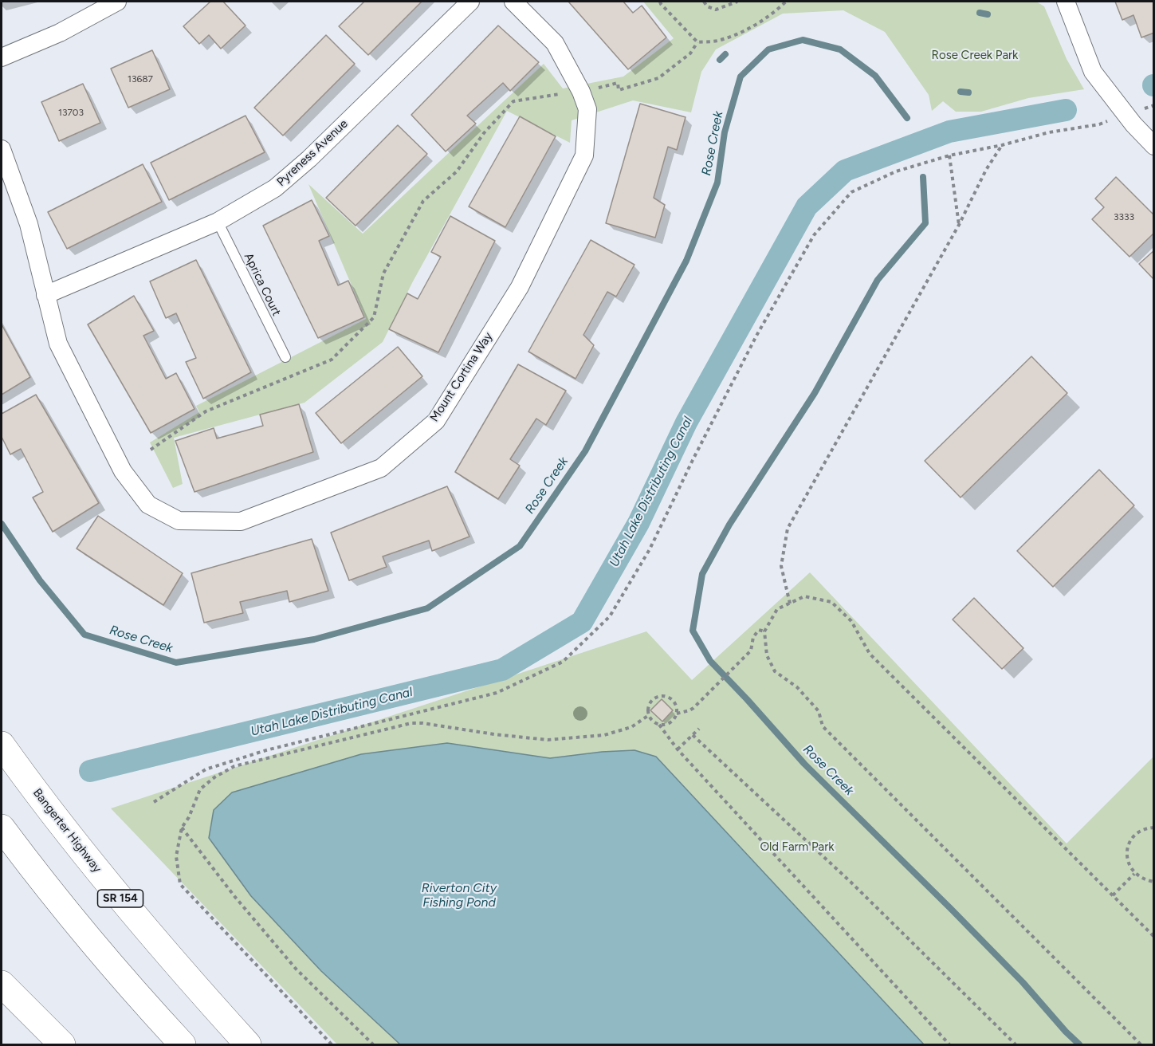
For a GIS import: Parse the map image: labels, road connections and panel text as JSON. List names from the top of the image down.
{
  "streets": {
    "main road": ["Bangerter Highway", "SR 154"],
    "street": ["Pyreness Avenue", "Mount Cortina Way"],
    "lane": ["Aprica Court"]
  },
  "crossings": [
    ["Pyreness Avenue", "Aprica Court"],
    ["Pyreness Avenue", "Mount Cortina Way"]
  ],
  "water": ["Rose Creek", "Utah Lake Distributing Canal", "Riverton City Fishing Pond"],
  "parks": ["Rose Creek Park", "Old Farm Park"],
  "house_numbers": ["13687", "13703", "3333"]
}
